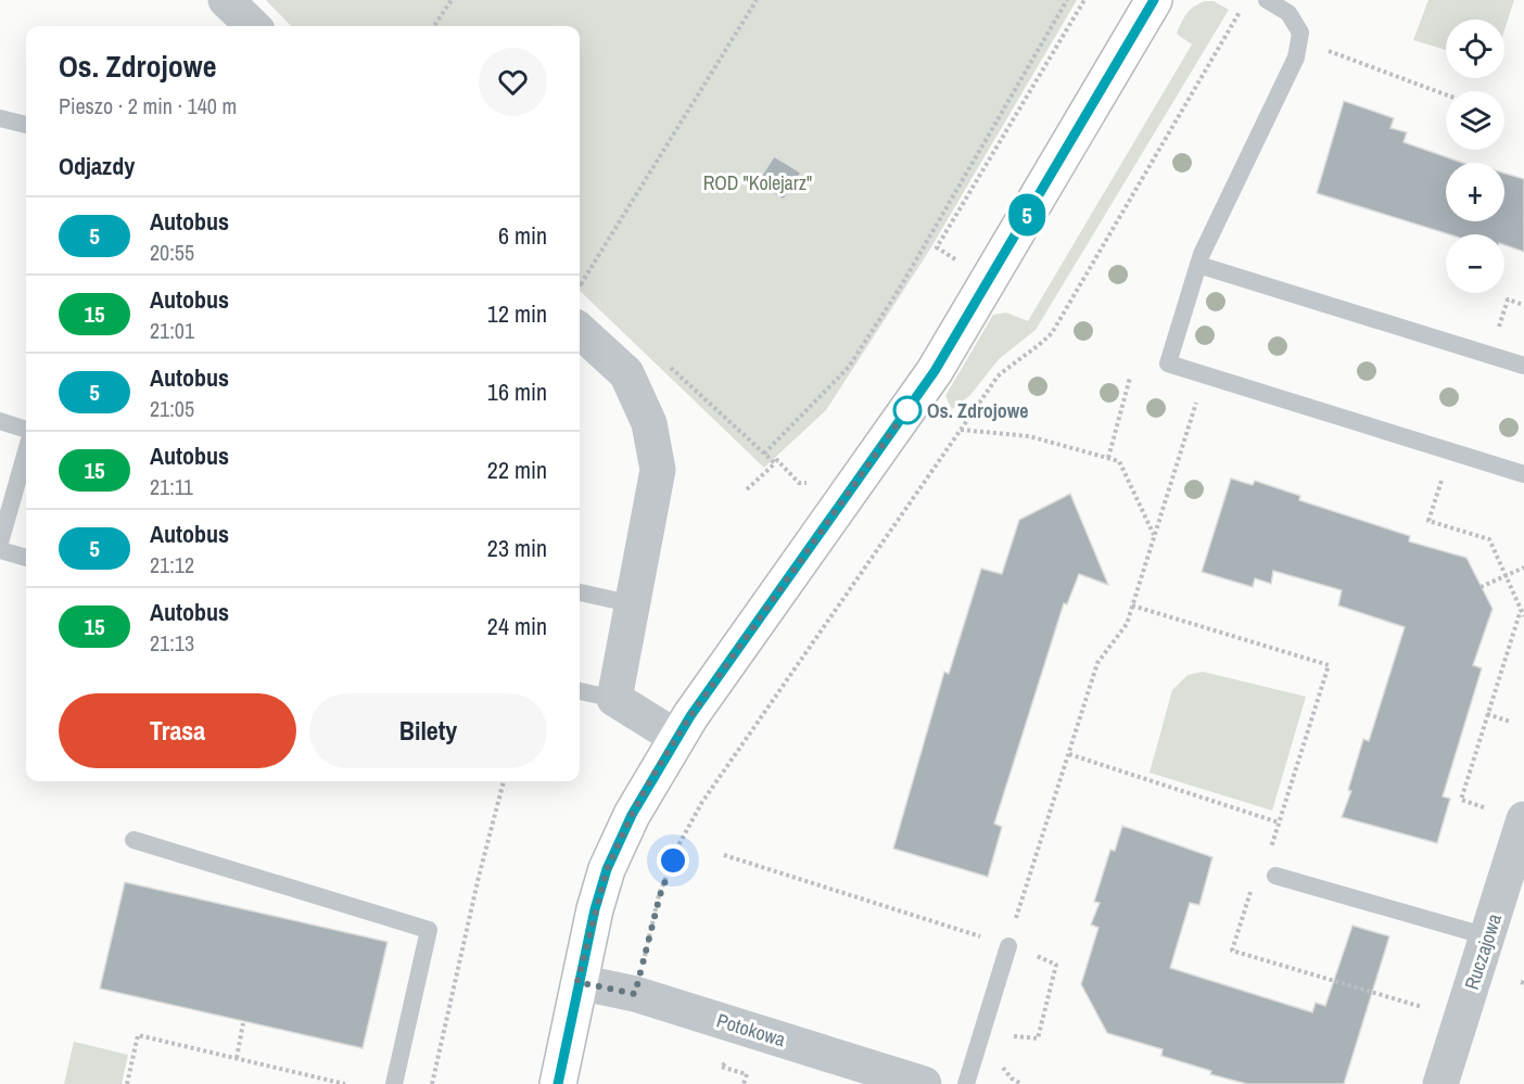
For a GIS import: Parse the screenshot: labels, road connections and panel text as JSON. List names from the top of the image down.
{
  "streets": {
    "street": ["Ruczajowa", "Potokowa"]
  },
  "parks": ["ROD \"Kolejarz\""],
  "places": ["Os. Zdrojowe"],
  "lines": ["bus line 5"],
  "page": {
    "on_map": "5",
    "map_buttons": ["+", "−"],
    "heading": [
      ["Os. Zdrojowe", "Pieszo · 2 min · 140 m"],
      "Odjazdy"
    ],
    "list": [
      {
        "mark": "5",
        "name": "Autobus",
        "note": "20:55",
        "value": "6 min"
      },
      {
        "mark": "15",
        "name": "Autobus",
        "note": "21:01",
        "value": "12 min"
      },
      {
        "mark": "5",
        "name": "Autobus",
        "note": "21:05",
        "value": "16 min"
      },
      {
        "mark": "15",
        "name": "Autobus",
        "note": "21:11",
        "value": "22 min"
      },
      {
        "mark": "5",
        "name": "Autobus",
        "note": "21:12",
        "value": "23 min"
      },
      {
        "mark": "15",
        "name": "Autobus",
        "note": "21:13",
        "value": "24 min"
      }
    ],
    "buttons": ["Trasa", "Bilety"]
  }
}
